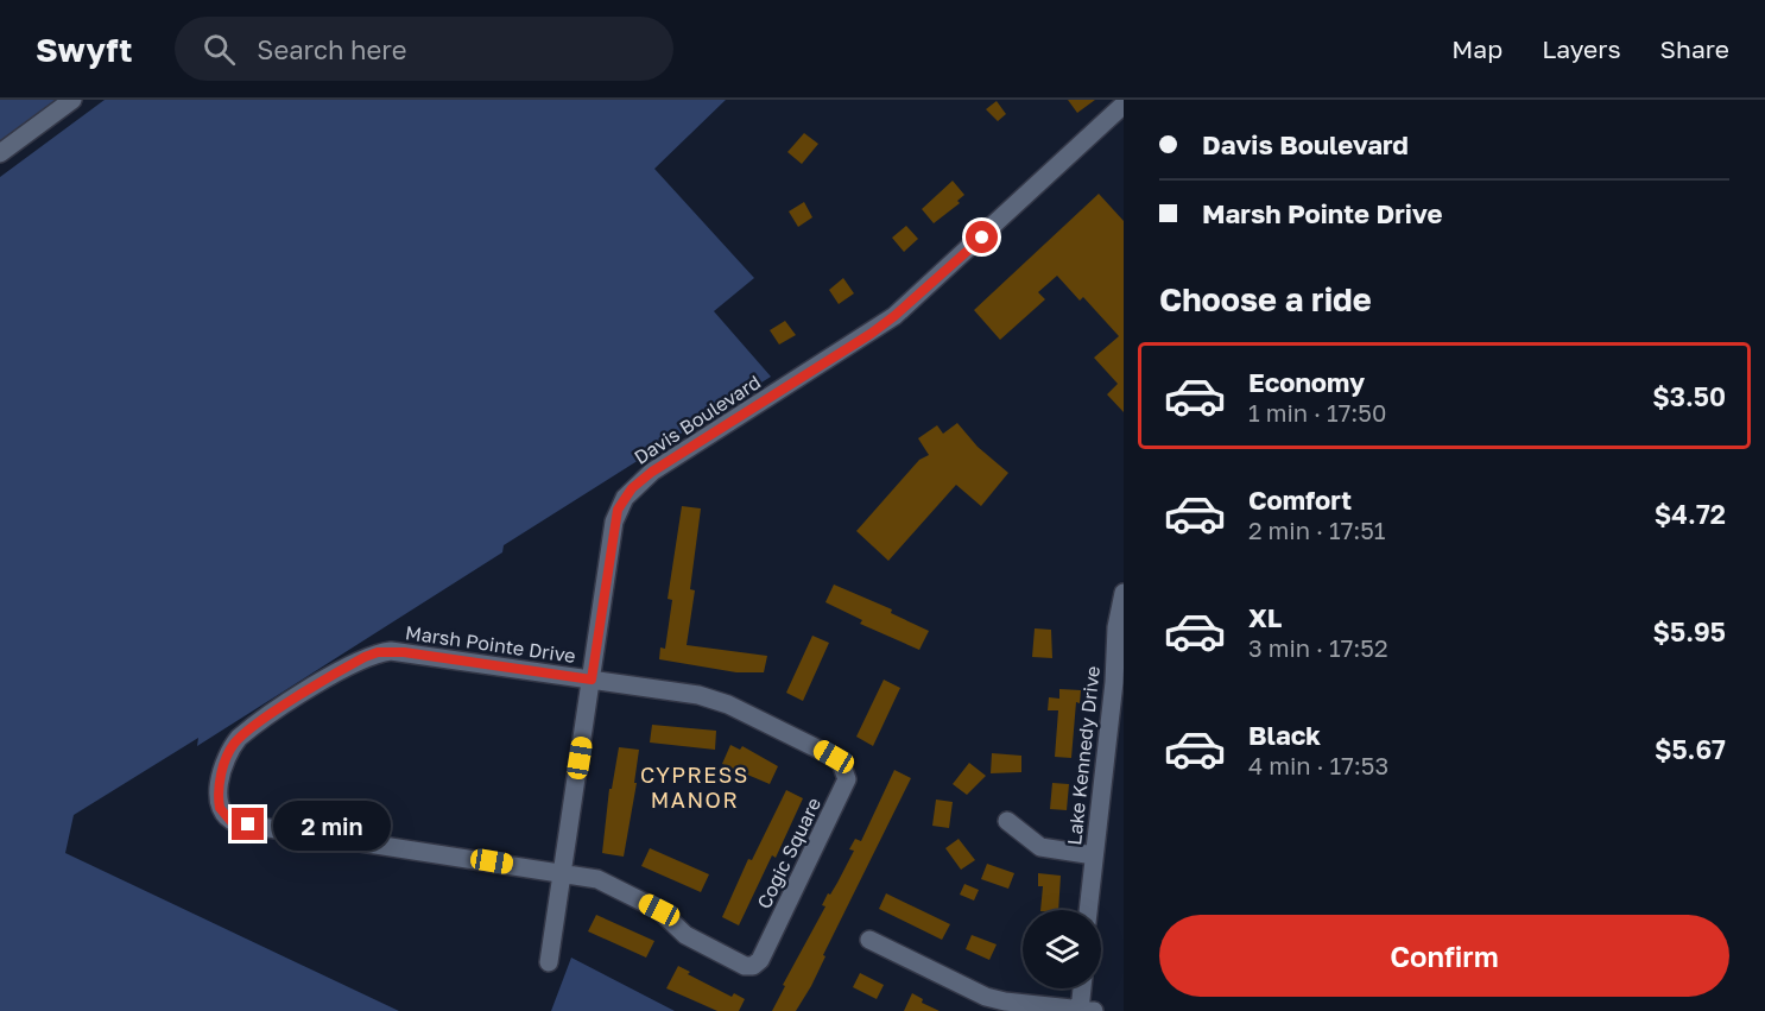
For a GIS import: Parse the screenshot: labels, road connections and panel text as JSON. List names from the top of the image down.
{
  "streets": {
    "street": [
      "Davis Boulevard",
      "Marsh Pointe Drive",
      "Lake Kennedy Drive",
      "Cogic Square"
    ]
  },
  "crossings": [
    ["Davis Boulevard", "Marsh Pointe Drive"],
    ["Davis Boulevard", "Cogic Square"],
    ["Marsh Pointe Drive", "Cogic Square"]
  ],
  "districts": ["CYPRESS MANOR"],
  "page": {
    "header": "Swyft",
    "search": "Search here",
    "nav": ["Map", "Layers", "Share"],
    "banner": ["Davis Boulevard", "Marsh Pointe Drive"],
    "heading": "Choose a ride",
    "list": [
      {
        "name": "Economy",
        "note": "1 min · 17:50",
        "value": "$3.50"
      },
      {
        "name": "Comfort",
        "note": "2 min · 17:51",
        "value": "$4.72"
      },
      {
        "name": "XL",
        "note": "3 min · 17:52",
        "value": "$5.95"
      },
      {
        "name": "Black",
        "note": "4 min · 17:53",
        "value": "$5.67"
      }
    ],
    "bubble": "2 min",
    "buttons": "Confirm"
  }
}
